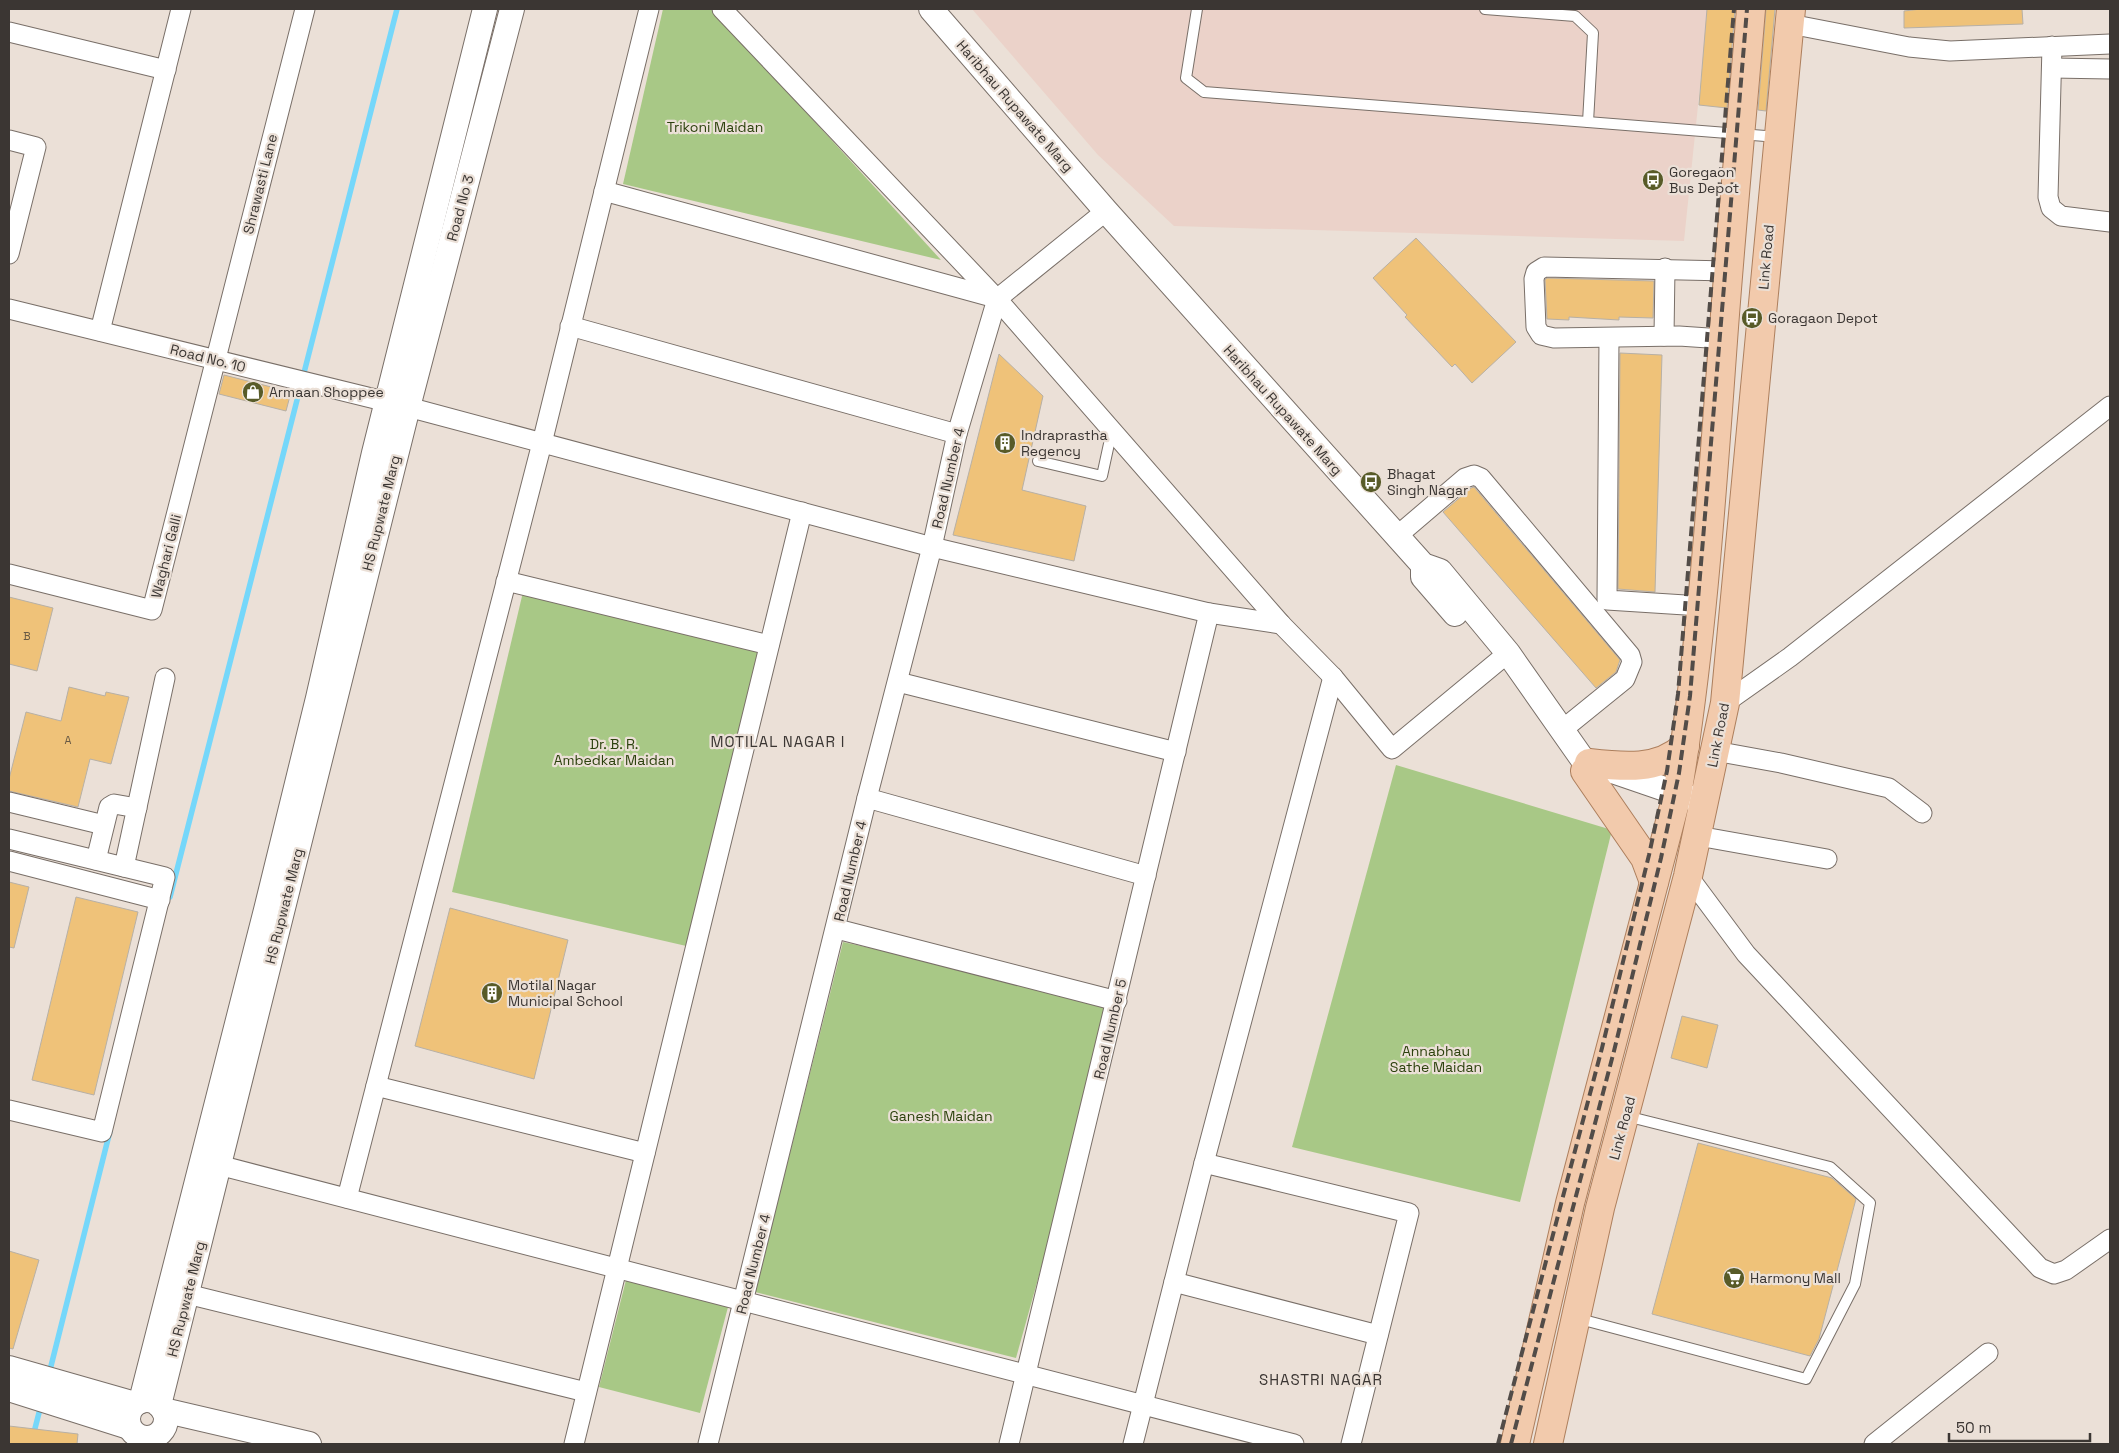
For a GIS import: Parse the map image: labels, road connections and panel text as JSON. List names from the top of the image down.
{
  "streets": {
    "main road": ["Link Road"],
    "street": [
      "Haribhau Rupawate Marg",
      "Shrawasti Lane",
      "Road No 3",
      "Road No. 10",
      "Road Number 4",
      "HS Rupwate Marg",
      "Waghari Galli",
      "Road Number 5"
    ]
  },
  "crossings": [
    ["Shrawasti Lane", "Road No. 10"],
    ["Shrawasti Lane", "Waghari Galli"],
    ["Road No 3", "Road No. 10"],
    ["Road No 3", "HS Rupwate Marg"],
    ["Road No. 10", "Road Number 4"],
    ["Road No. 10", "HS Rupwate Marg"],
    ["Road No. 10", "Waghari Galli"],
    ["Road No. 10", "Road Number 5"]
  ],
  "districts": ["MOTILAL NAGAR I", "SHASTRI NAGAR"],
  "parks": [
    "Trikoni Maidan",
    "Dr. B. R. Ambedkar Maidan",
    "Annabhau Sathe Maidan",
    "Ganesh Maidan"
  ],
  "places": {
    "bus stop": ["Goregaon Bus Depot", "Goragaon Depot", "Bhagat Singh Nagar"],
    "shop": ["Armaan Shoppee"],
    "building": ["Indraprastha Regency", "Motilal Nagar Municipal School"],
    "supermarket": ["Harmony Mall"]
  },
  "house_numbers": ["B", "A"],
  "scale_bar": "50 m"
}
